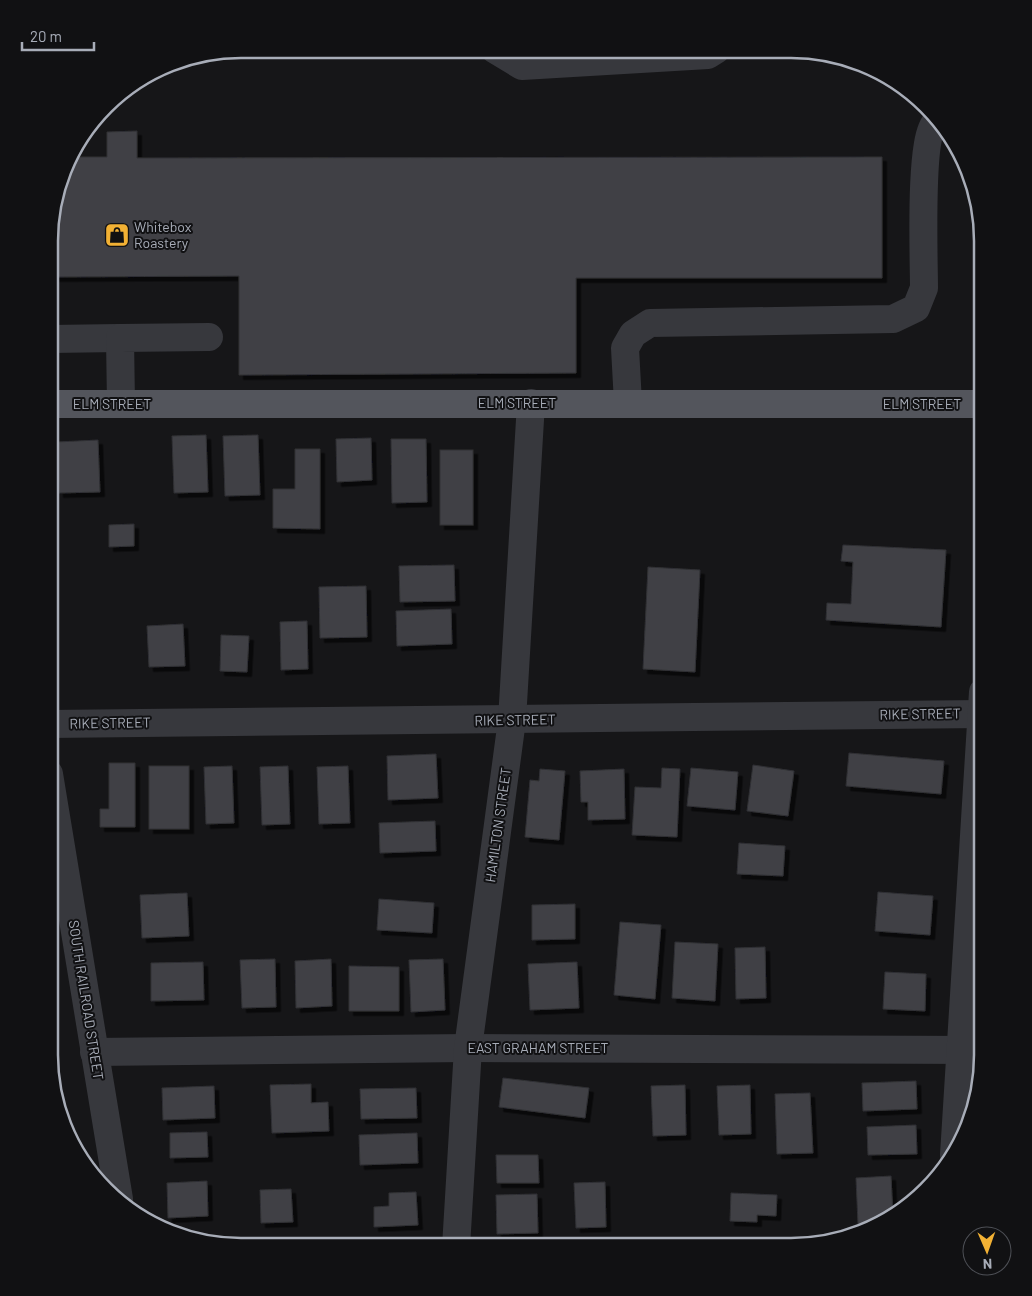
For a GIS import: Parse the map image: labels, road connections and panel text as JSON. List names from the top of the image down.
{
  "streets": {
    "main road": ["ELM STREET"],
    "street": [
      "RIKE STREET",
      "HAMILTON STREET",
      "SOUTH RAILROAD STREET",
      "EAST GRAHAM STREET"
    ]
  },
  "crossings": [
    ["ELM STREET", "HAMILTON STREET"],
    ["RIKE STREET", "HAMILTON STREET"],
    ["HAMILTON STREET", "EAST GRAHAM STREET"],
    ["SOUTH RAILROAD STREET", "EAST GRAHAM STREET"]
  ],
  "places": {
    "shop": ["Whitebox Roastery"]
  },
  "scale_bar": "20 m",
  "north": "bottom"
}
